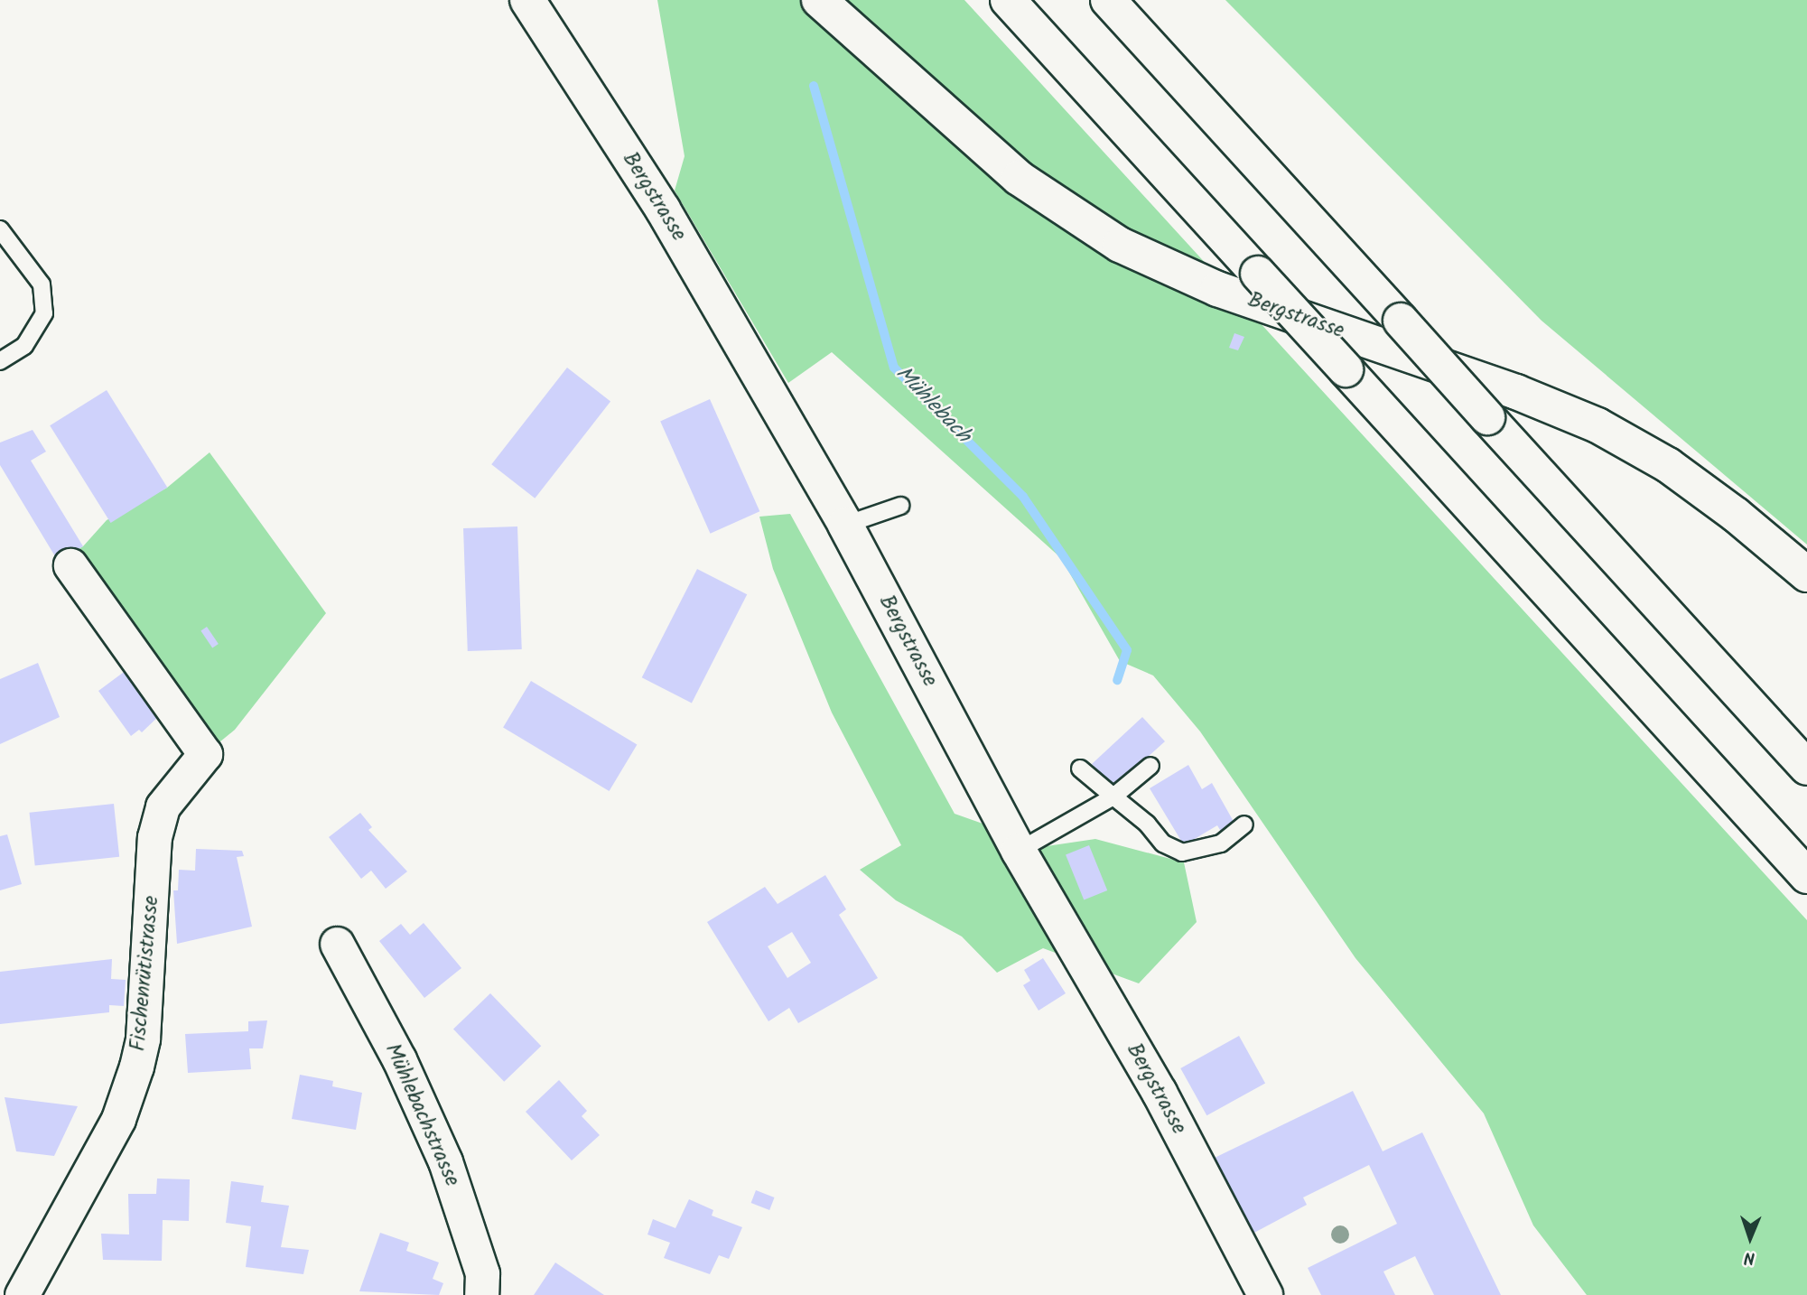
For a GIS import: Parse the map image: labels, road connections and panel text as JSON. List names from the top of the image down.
{
  "streets": {
    "main road": ["Bergstrasse"],
    "street": ["Fischenrütistrasse", "Mühlebachstrasse"]
  },
  "water": ["Mühlebach"],
  "north": "bottom"
}
